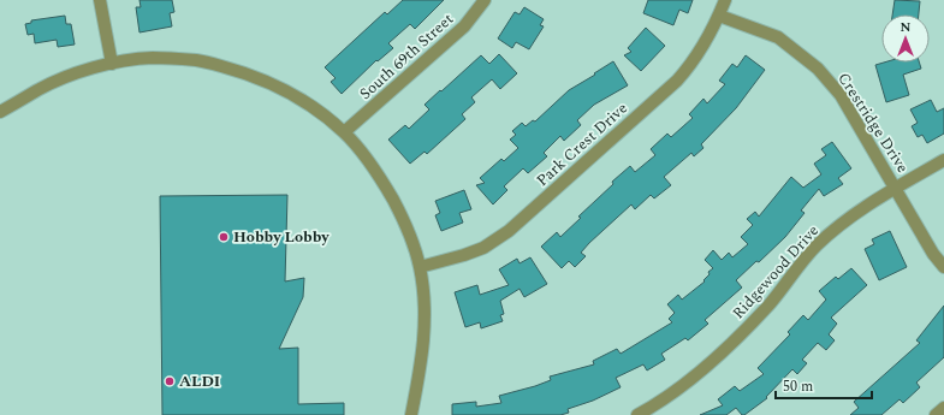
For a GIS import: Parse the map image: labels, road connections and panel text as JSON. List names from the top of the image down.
{
  "streets": {
    "street": [
      "South 69th Street",
      "Crestridge Drive",
      "Park Crest Drive",
      "Ridgewood Drive"
    ]
  },
  "crossings": [
    ["Crestridge Drive", "Park Crest Drive"],
    ["Crestridge Drive", "Ridgewood Drive"]
  ],
  "places": ["Hobby Lobby", "ALDI"],
  "scale_bar": "50 m",
  "north": "top"
}
